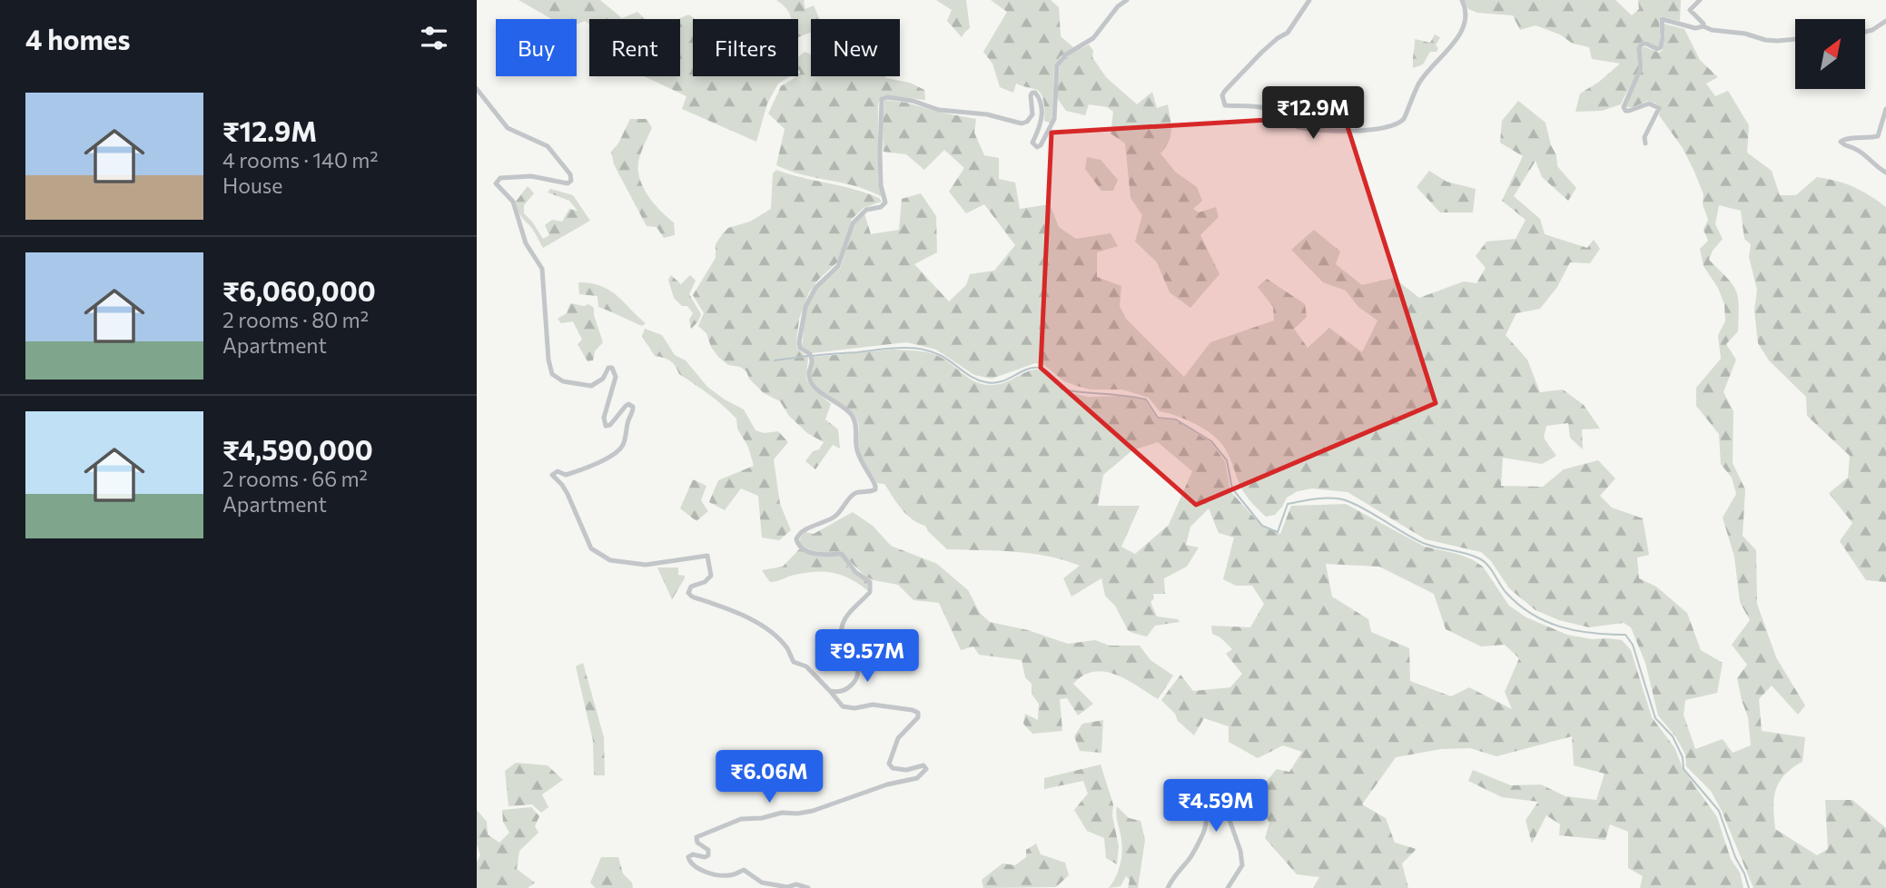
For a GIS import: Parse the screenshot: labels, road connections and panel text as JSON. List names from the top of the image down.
{
  "north": "top right",
  "page": {
    "heading": "4 homes",
    "chip": [
      "Buy",
      "Rent",
      "Filters",
      "New"
    ],
    "list": [
      {
        "name": "₹12.9M",
        "note": "4 rooms · 140 m² · House"
      },
      {
        "name": "₹6,060,000",
        "note": "2 rooms · 80 m² · Apartment"
      },
      {
        "name": "₹4,590,000",
        "note": "2 rooms · 66 m² · Apartment"
      }
    ],
    "price": [
      "₹12.9M",
      "₹9.57M",
      "₹6.06M",
      "₹4.59M"
    ]
  }
}
